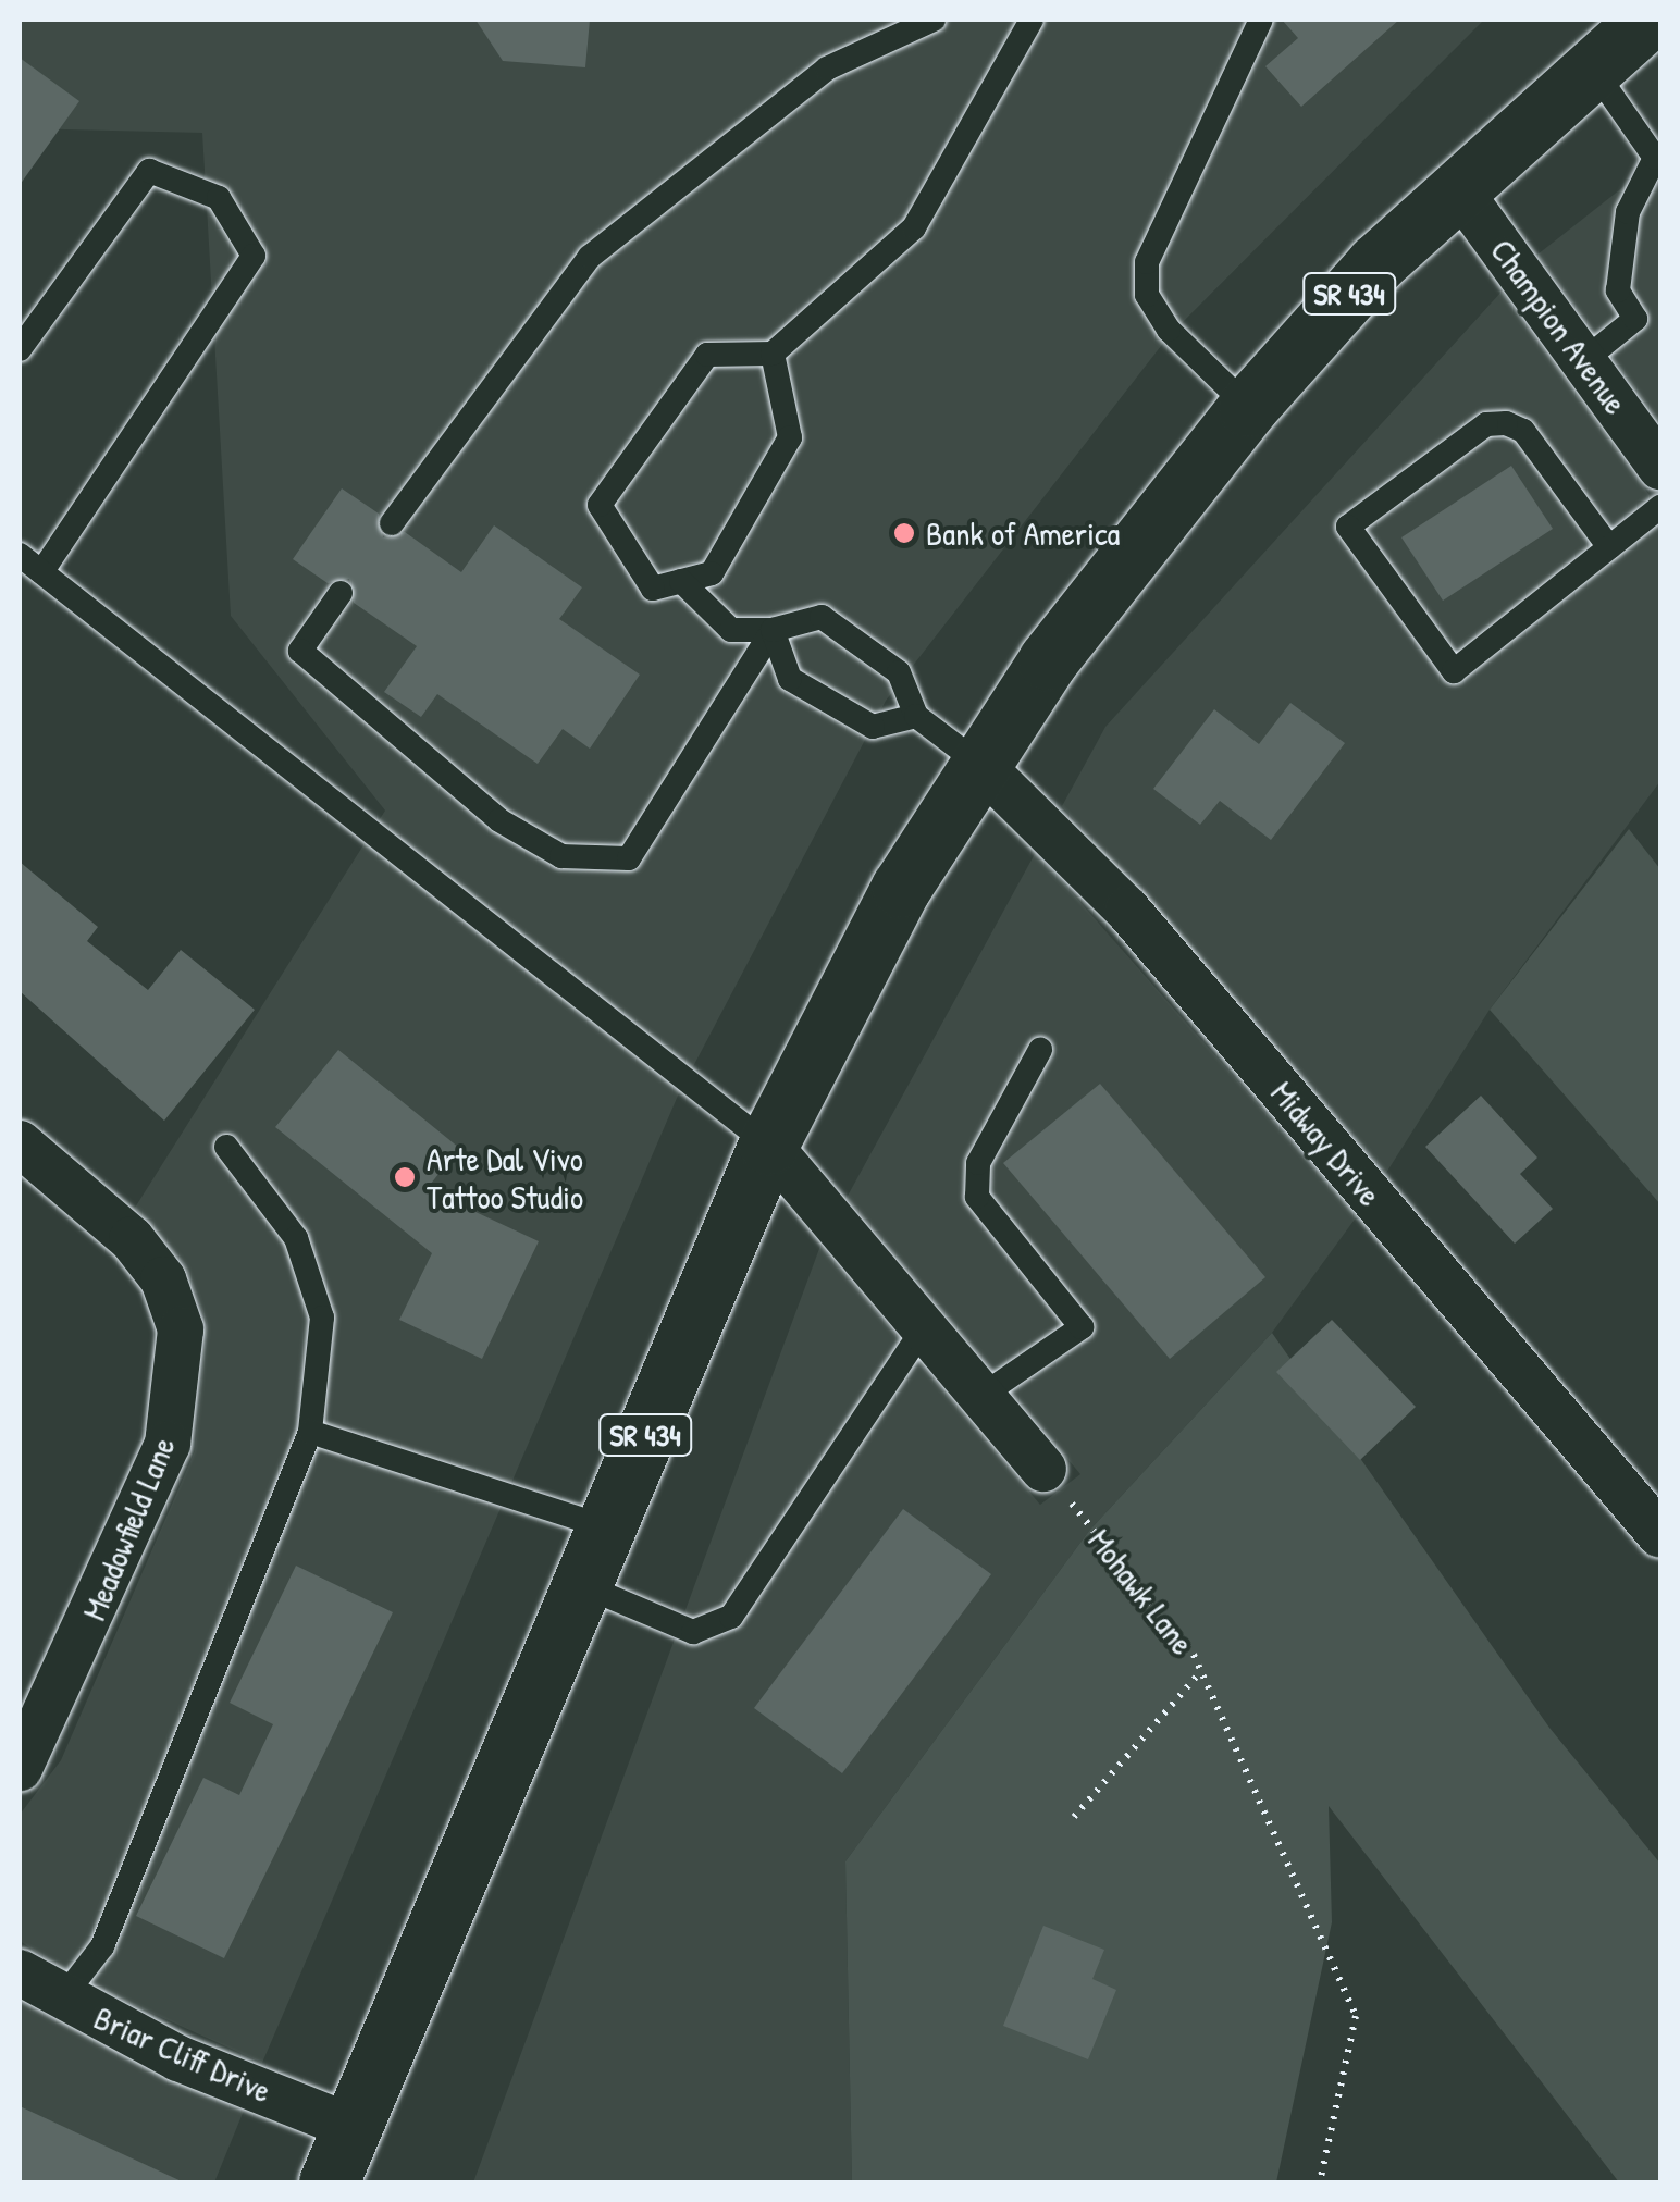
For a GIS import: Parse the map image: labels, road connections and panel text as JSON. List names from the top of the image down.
{
  "streets": {
    "main road": ["SR 434"],
    "street": [
      "Champion Avenue",
      "Midway Drive",
      "Meadowfield Lane",
      "Briar Cliff Drive"
    ],
    "path": ["Mohawk Lane"]
  },
  "crossings": [
    ["SR 434", "Champion Avenue"],
    ["SR 434", "Midway Drive"],
    ["SR 434", "Briar Cliff Drive"]
  ],
  "places": ["Bank of America", "Arte Dal Vivo Tattoo Studio"]
}
